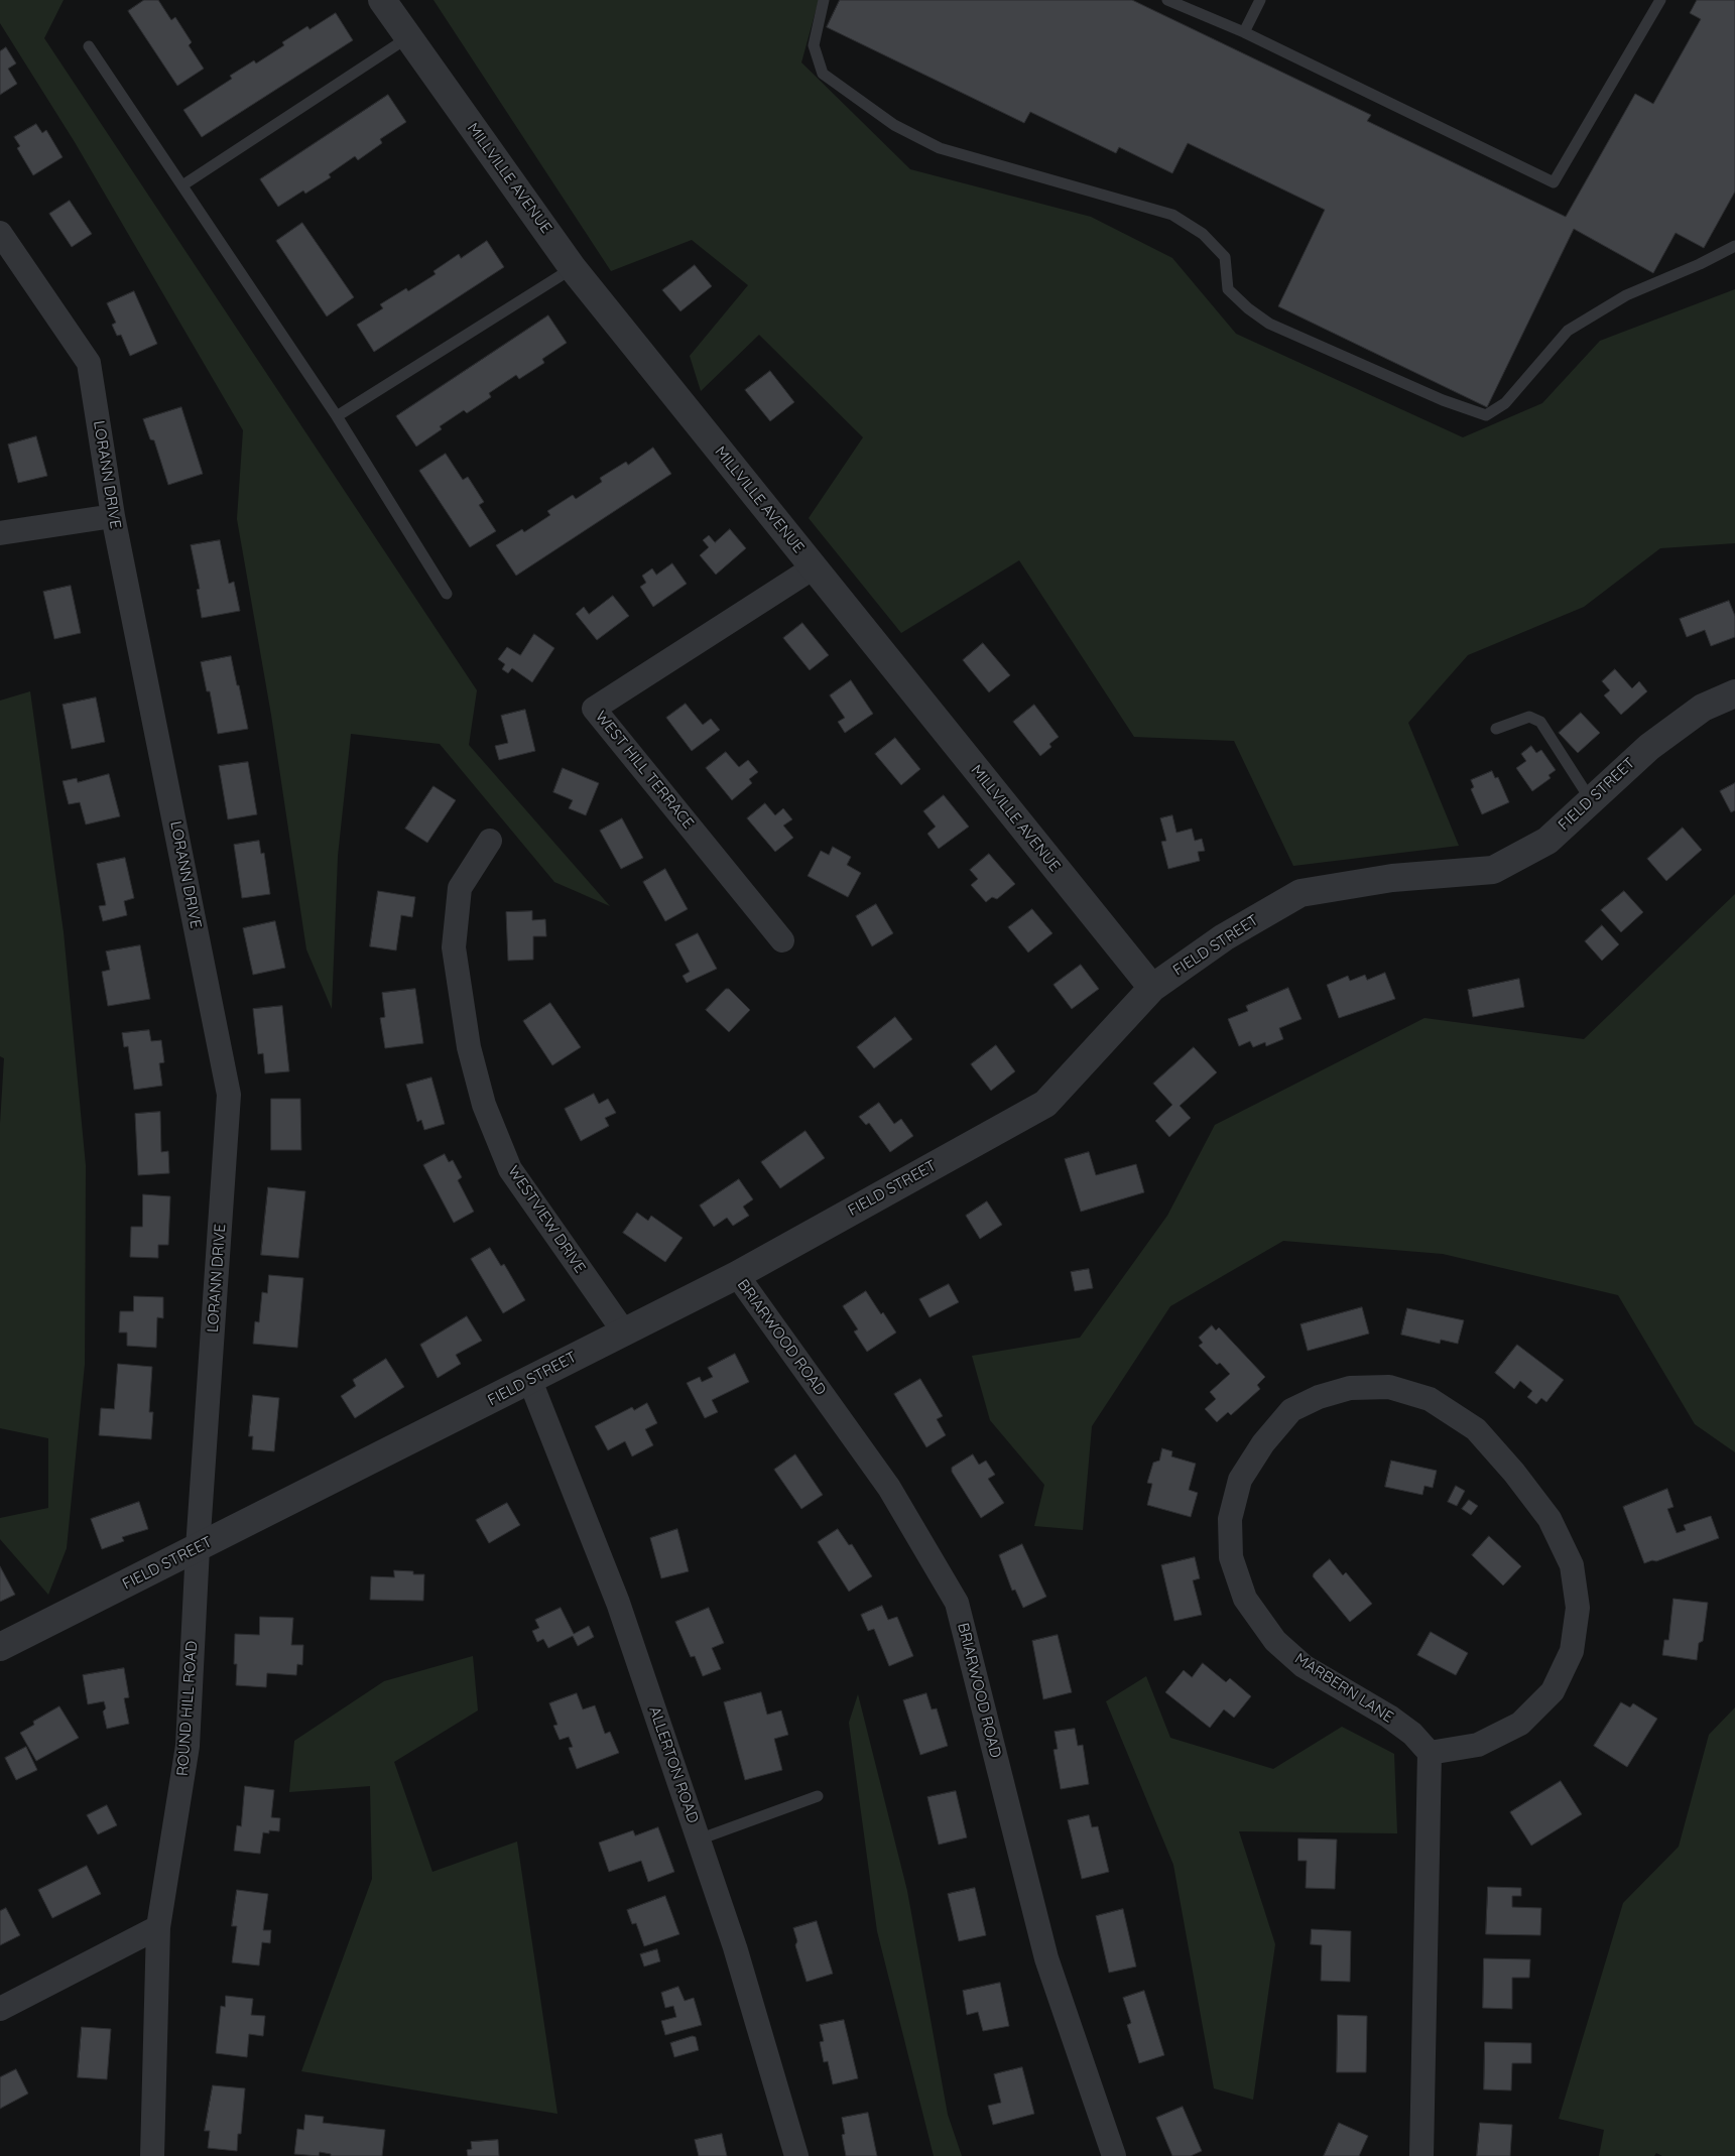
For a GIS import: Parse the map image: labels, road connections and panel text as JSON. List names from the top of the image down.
{
  "streets": {
    "street": [
      "MILLVILLE AVENUE",
      "LORANN DRIVE",
      "WEST HILL TERRACE",
      "FIELD STREET",
      "WESTVIEW DRIVE",
      "BRIARWOOD ROAD",
      "MARBERN LANE",
      "ROUND HILL ROAD",
      "ALLERTON ROAD"
    ]
  },
  "crossings": [
    ["MILLVILLE AVENUE", "WEST HILL TERRACE"],
    ["MILLVILLE AVENUE", "FIELD STREET"],
    ["LORANN DRIVE", "FIELD STREET"],
    ["LORANN DRIVE", "ROUND HILL ROAD"],
    ["FIELD STREET", "WESTVIEW DRIVE"],
    ["FIELD STREET", "BRIARWOOD ROAD"],
    ["FIELD STREET", "ROUND HILL ROAD"],
    ["FIELD STREET", "ALLERTON ROAD"]
  ]
}
